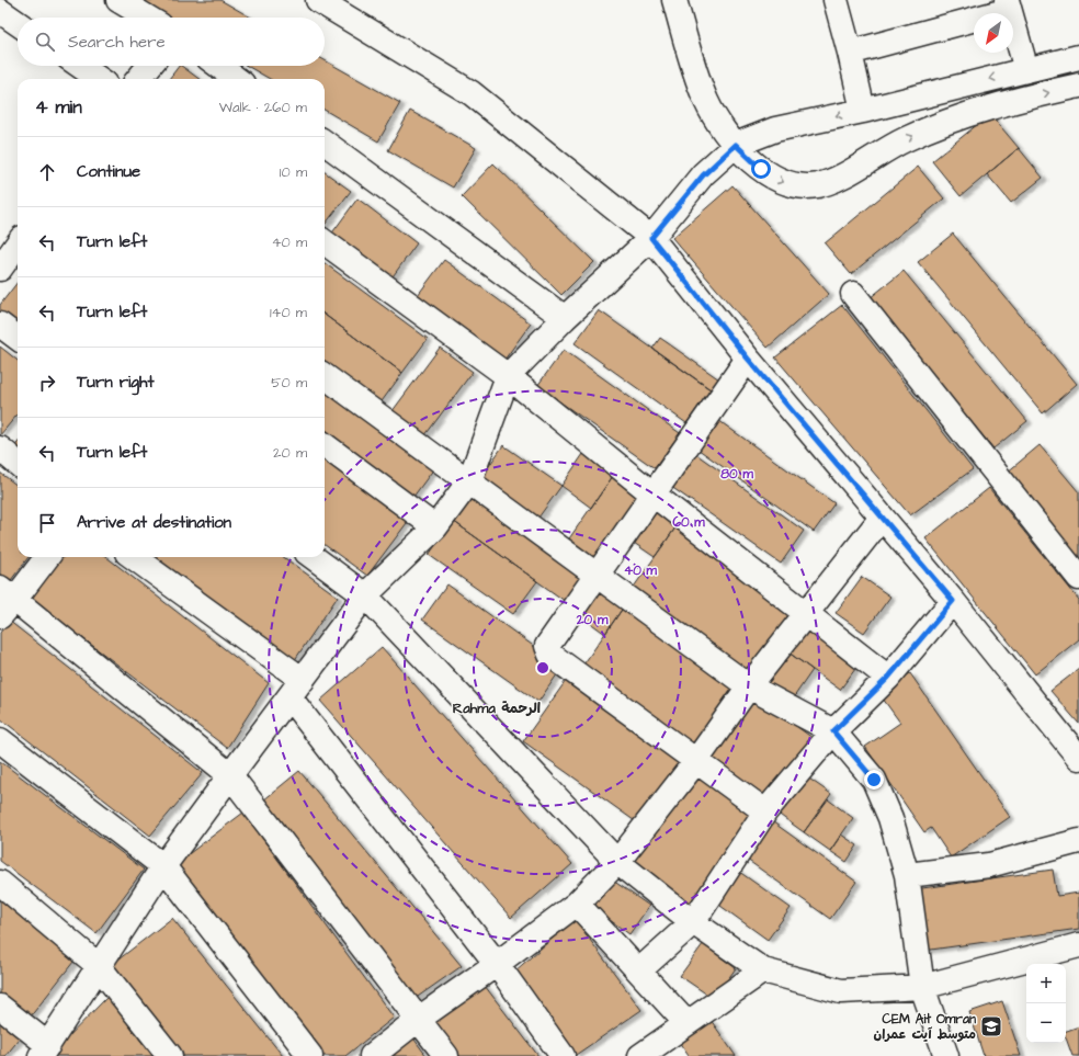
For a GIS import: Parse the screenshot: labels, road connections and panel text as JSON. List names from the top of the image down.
{
  "districts": ["Rahma الرحمة"],
  "places": {
    "school or university": ["CEM Ait Omran متوسط آيت عمران"]
  },
  "north": "bottom left",
  "page": {
    "search": "Search here",
    "heading": ["4 min", "Walk · 260 m"],
    "list": [
      ["Continue", "10 m"],
      ["Turn left", "40 m"],
      ["Turn left", "140 m"],
      ["Turn right", "50 m"],
      ["Turn left", "20 m"],
      "Arrive at destination"
    ],
    "map_buttons": ["+", "−"]
  },
  "rings": [
    "80 m",
    "60 m",
    "40 m",
    "20 m"
  ]
}
